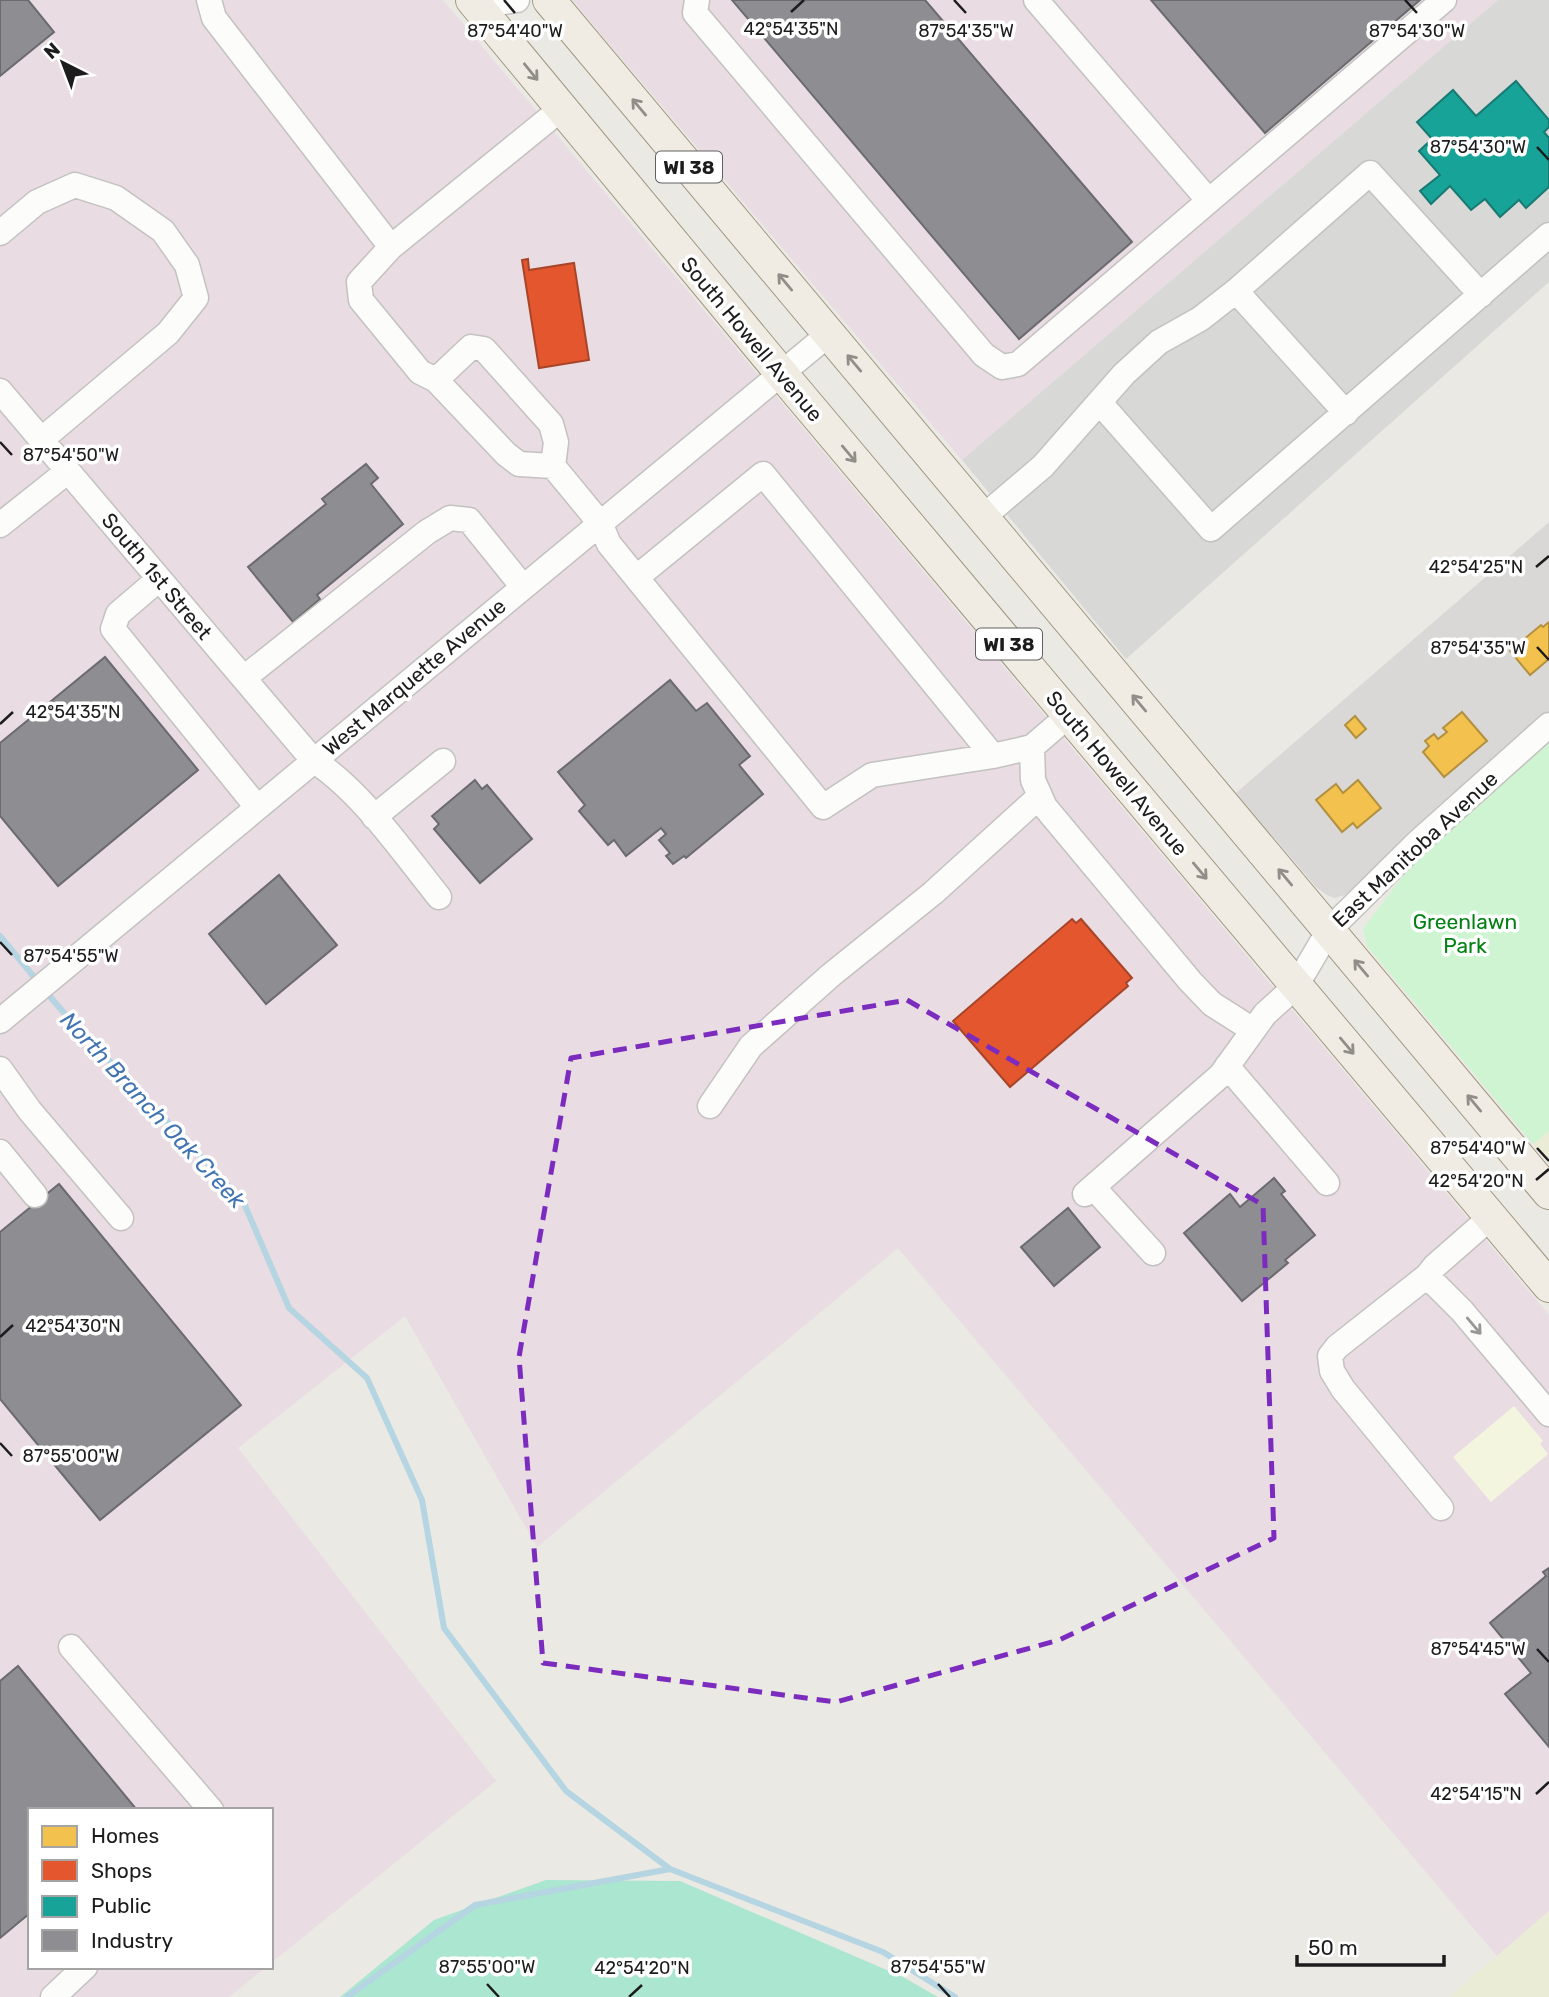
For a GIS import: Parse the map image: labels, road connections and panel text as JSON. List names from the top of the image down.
{
  "streets": {
    "main road": ["WI 38", "South Howell Avenue"],
    "street": ["South 1st Street", "West Marquette Avenue", "East Manitoba Avenue"]
  },
  "crossings": [
    ["WI 38", "West Marquette Avenue"],
    ["WI 38", "East Manitoba Avenue"],
    ["South Howell Avenue", "West Marquette Avenue"],
    ["South Howell Avenue", "East Manitoba Avenue"],
    ["South 1st Street", "West Marquette Avenue"]
  ],
  "water": ["North Branch Oak Creek"],
  "parks": ["Greenlawn Park"],
  "legend": [
    "Homes",
    "Shops",
    "Public",
    "Industry"
  ],
  "scale_bar": "50 m",
  "north": "top left",
  "coordinates": [
    "42°54'35\"N",
    "87°54'40\"W",
    "87°54'35\"W",
    "87°54'30\"W",
    "87°54'50\"W",
    "42°54'25\"N",
    "87°54'55\"W",
    "42°54'20\"N",
    "42°54'30\"N",
    "87°55'00\"W",
    "87°54'45\"W",
    "42°54'15\"N"
  ]
}
